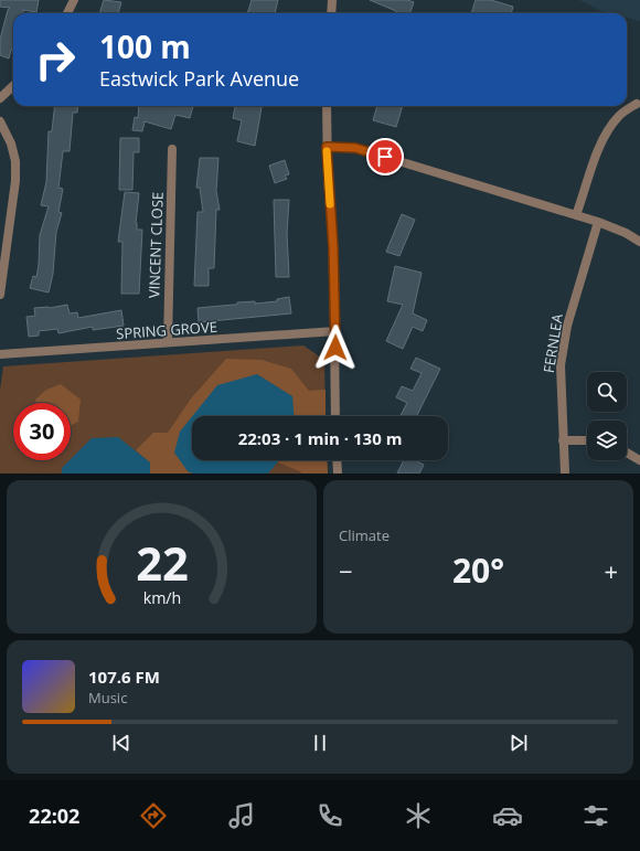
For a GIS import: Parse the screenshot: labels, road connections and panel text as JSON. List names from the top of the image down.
{
  "streets": {
    "street": ["VINCENT CLOSE", "SPRING GROVE", "FERNLEA"]
  },
  "crossings": [
    ["VINCENT CLOSE", "SPRING GROVE"]
  ],
  "page": {
    "turn": ["100 m", "Eastwick Park Avenue"],
    "limit": "30",
    "trip": "22:03 · 1 min · 130 m",
    "tile": "Climate",
    "heat": ["−", "20°", "+"],
    "song": ["107.6 FM", "Music"],
    "tabs": "22:02",
    "gauge": ["22", "km/h"]
  }
}
